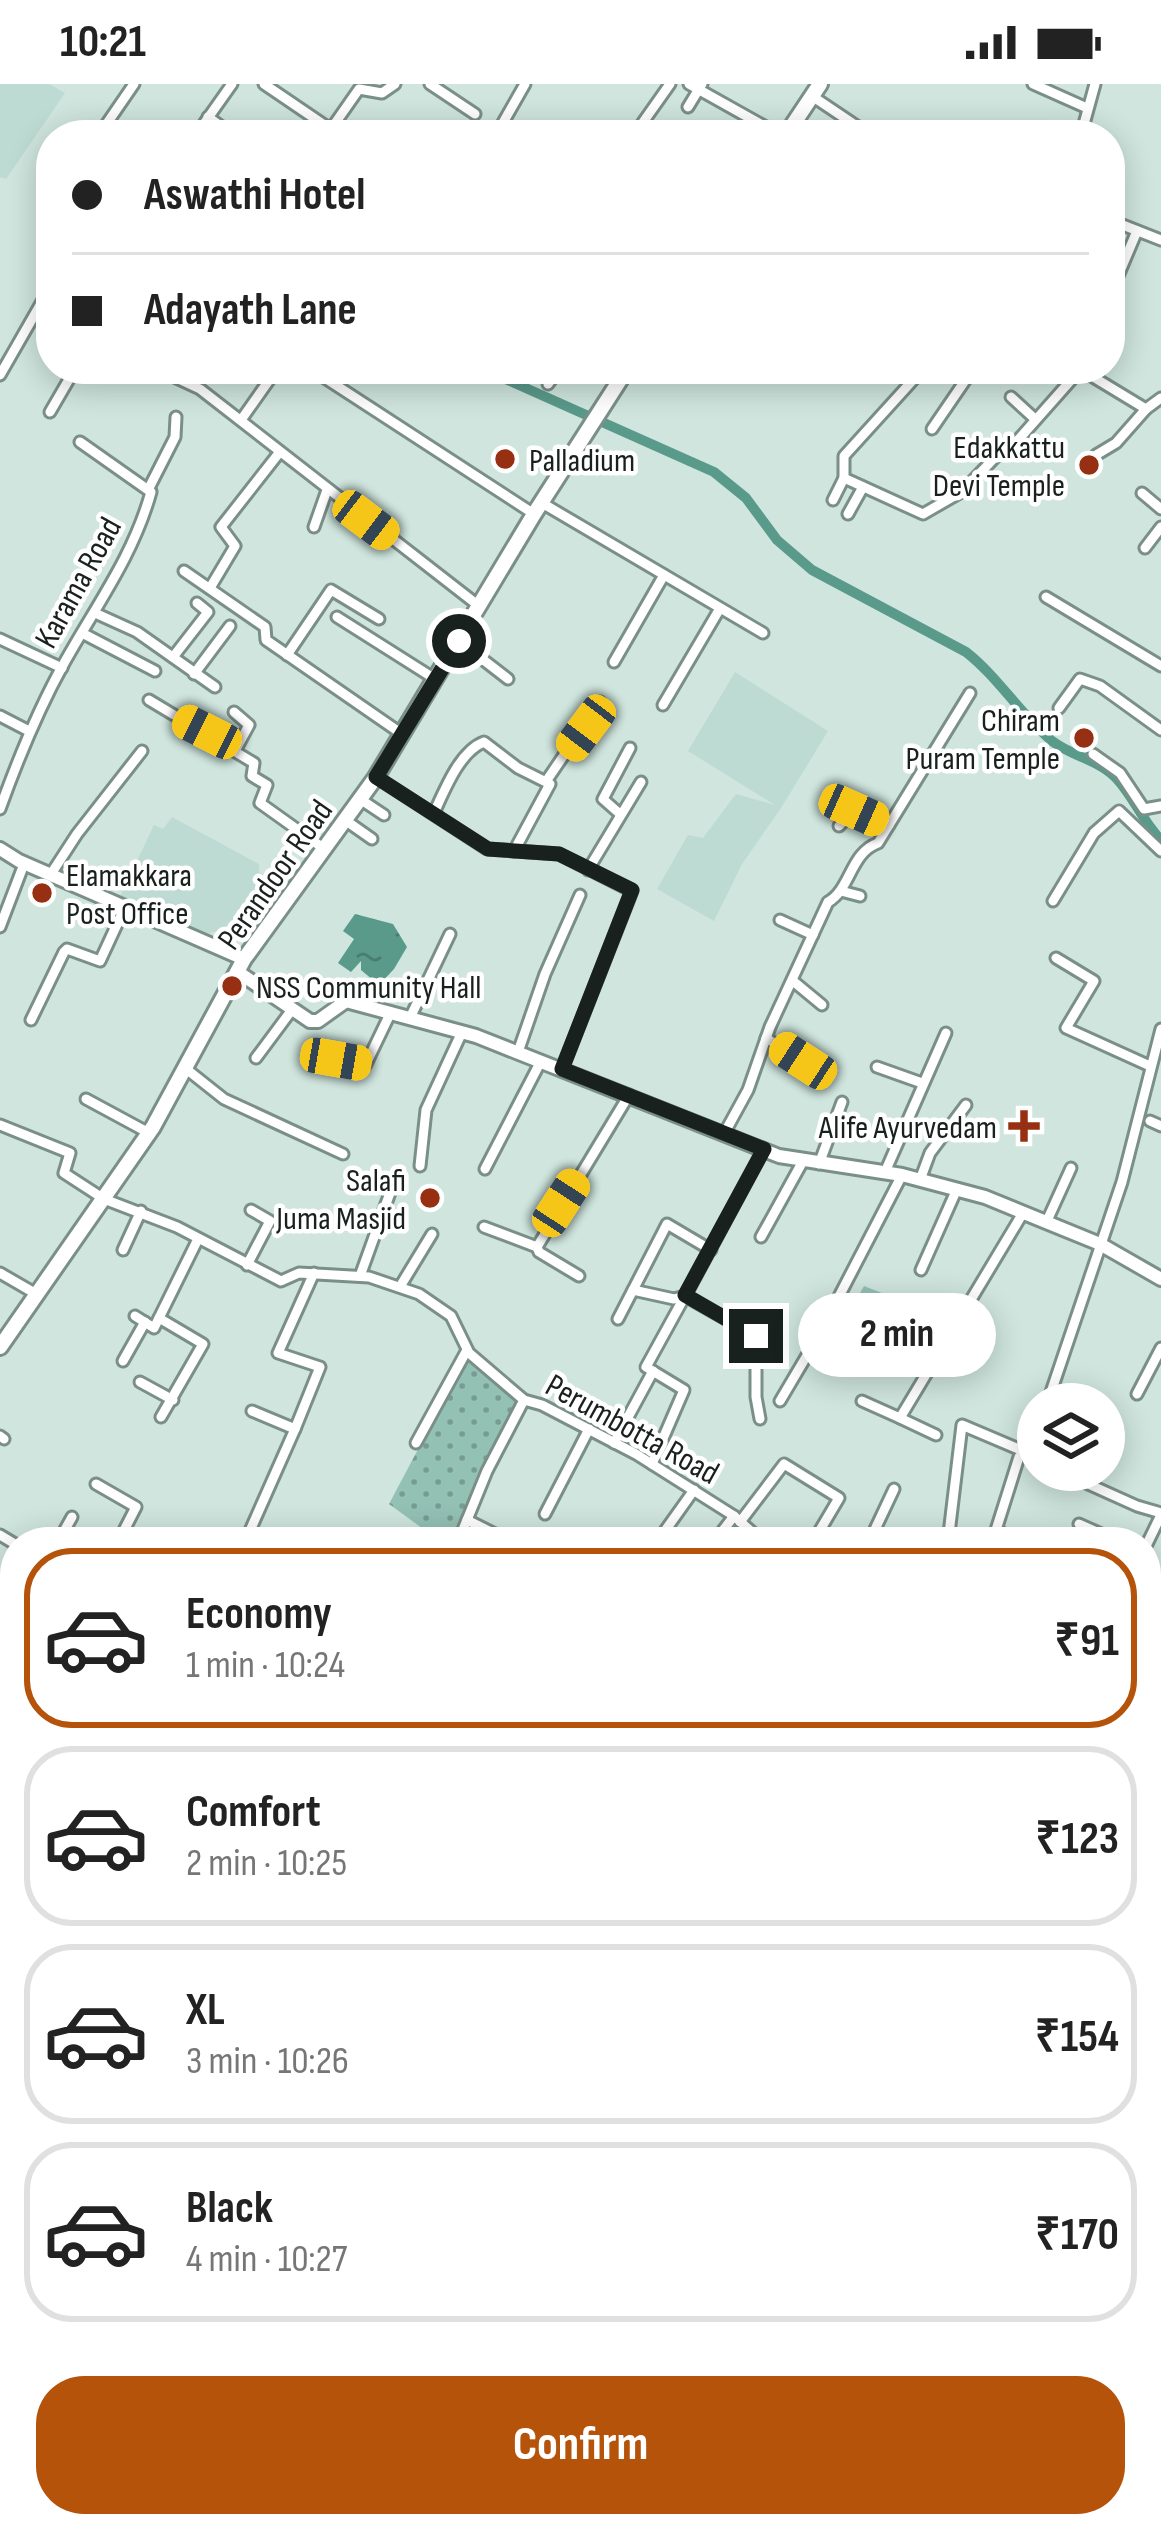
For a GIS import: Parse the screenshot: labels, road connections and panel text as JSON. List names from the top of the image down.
{
  "streets": {
    "main road": ["Perandoor Road"],
    "street": ["Karama Road", "Perumbotta Road"]
  },
  "crossings": [
    ["Perandoor Road", "Perumbotta Road"]
  ],
  "places": {
    "other": [
      "Palladium",
      "Edakkattu Devi Temple",
      "Chiram Puram Temple",
      "Elamakkara Post Office",
      "NSS Community Hall",
      "Salafi Juma Masjid"
    ],
    "health": ["Alife Ayurvedam"]
  },
  "page": {
    "status": "10:21",
    "banner": ["Aswathi Hotel", "Adayath Lane"],
    "bubble": "2 min",
    "list": [
      {
        "name": "Economy",
        "note": "1 min · 10:24",
        "value": "₹91"
      },
      {
        "name": "Comfort",
        "note": "2 min · 10:25",
        "value": "₹123"
      },
      {
        "name": "XL",
        "note": "3 min · 10:26",
        "value": "₹154"
      },
      {
        "name": "Black",
        "note": "4 min · 10:27",
        "value": "₹170"
      }
    ],
    "buttons": "Confirm"
  }
}
